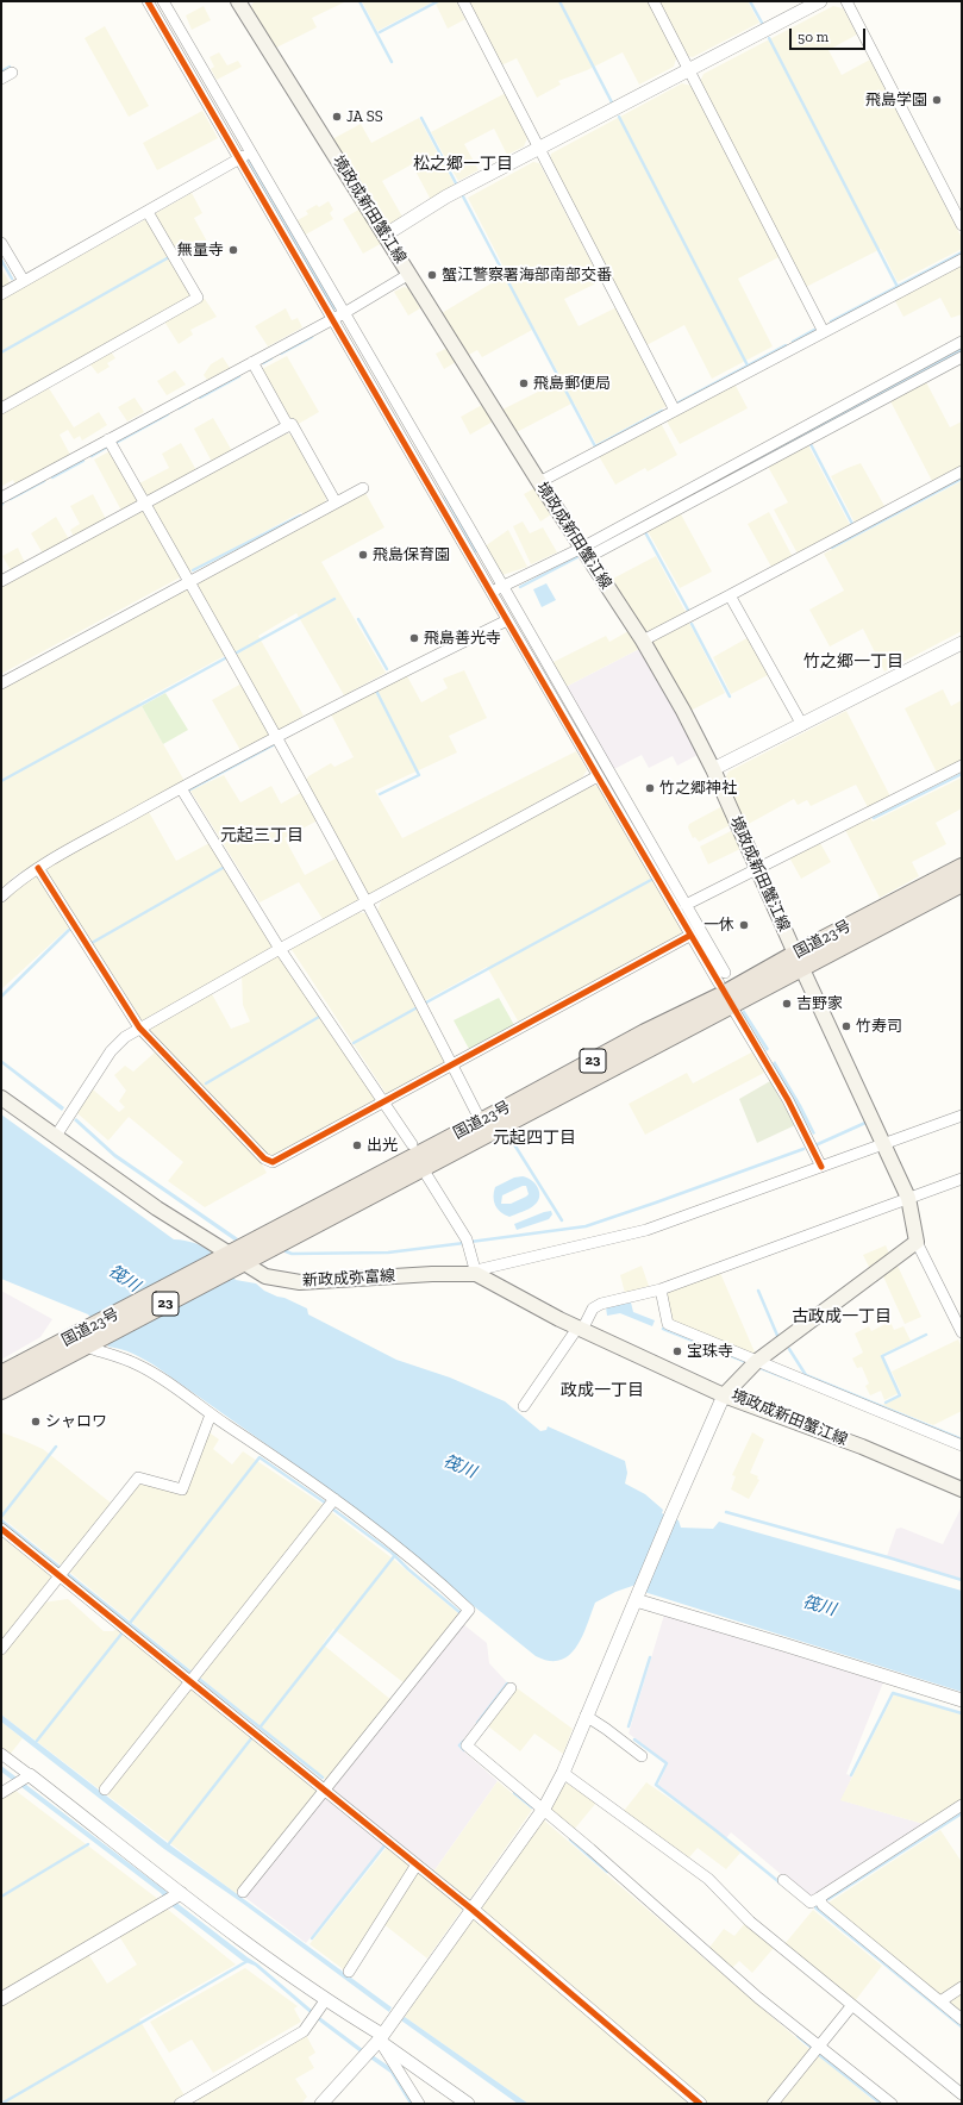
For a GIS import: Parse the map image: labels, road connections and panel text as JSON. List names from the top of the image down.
{
  "streets": {
    "highway": ["国道23号", "23"],
    "main road": ["境政成新田蟹江線", "新政成弥富線"]
  },
  "crossings": [
    ["境政成新田蟹江線", "国道23号"],
    ["境政成新田蟹江線", "新政成弥富線"],
    ["国道23号", "新政成弥富線"]
  ],
  "districts": [
    "松之郷一丁目",
    "竹之郷一丁目",
    "元起三丁目",
    "元起四丁目",
    "古政成一丁目",
    "政成一丁目"
  ],
  "water": ["筏川"],
  "places": [
    "飛島学園",
    "JA SS",
    "無量寺",
    "蟹江警察署海部南部交番",
    "飛島郵便局",
    "飛島保育園",
    "飛島善光寺",
    "竹之郷神社",
    "一休",
    "吉野家",
    "竹寿司",
    "出光",
    "宝珠寺",
    "シャロワ"
  ],
  "scale_bar": "50 m"
}
